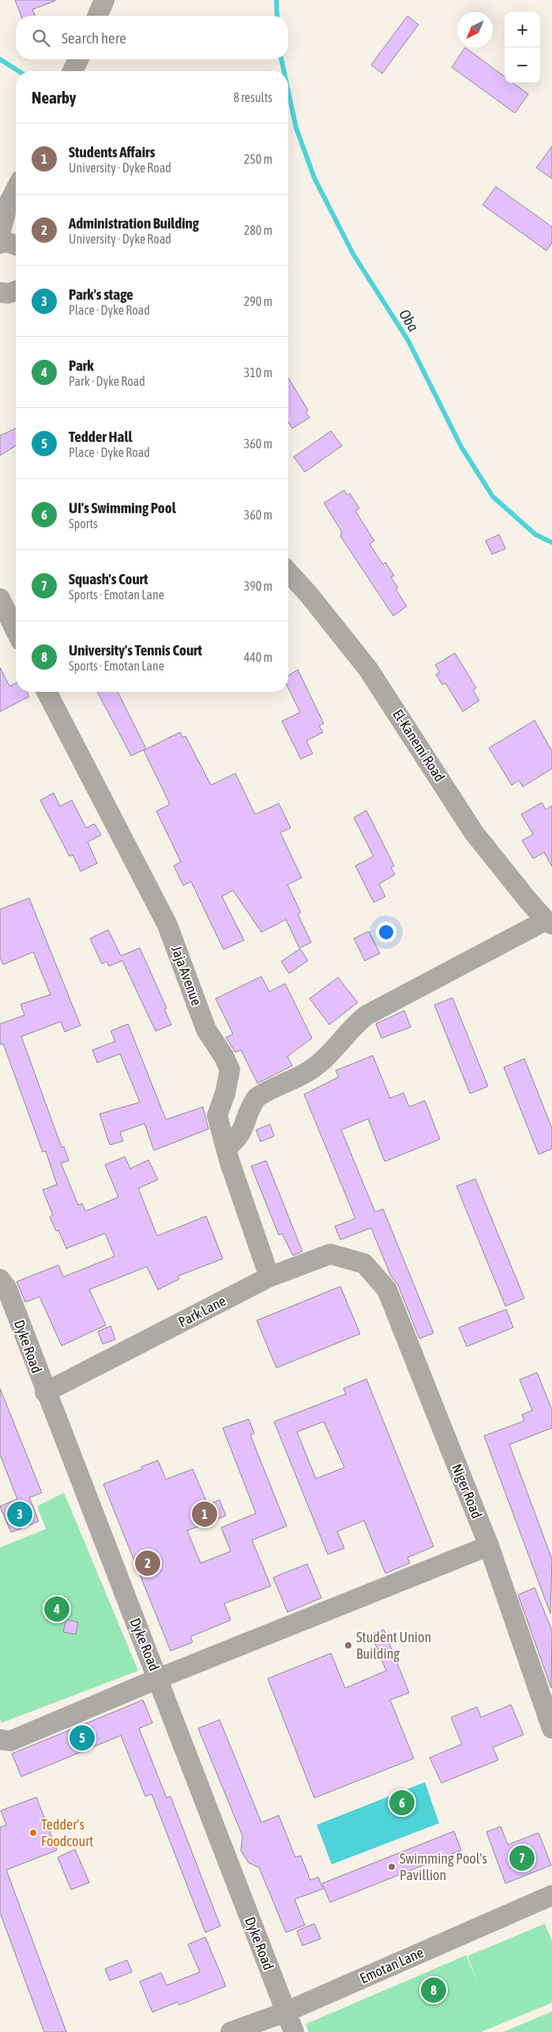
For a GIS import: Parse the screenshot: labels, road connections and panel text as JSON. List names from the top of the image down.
{
  "streets": {
    "street": [
      "El-Kanemi Road",
      "Jaja Avenue",
      "Park Lane",
      "Dyke Road",
      "Niger Road",
      "Emotan Lane"
    ]
  },
  "crossings": [
    ["Jaja Avenue", "Park Lane"],
    ["Park Lane", "Dyke Road"],
    ["Park Lane", "Niger Road"],
    ["Dyke Road", "Emotan Lane"]
  ],
  "water": ["Oba"],
  "places": ["Student Union Building", "Tedder's Foodcourt", "Swimming Pool's Pavillion"],
  "north": "bottom left",
  "page": {
    "map_buttons": ["+", "−"],
    "search": "Search here",
    "heading": ["Nearby", "8 results"],
    "list": [
      {
        "mark": "1",
        "name": "Students Affairs",
        "note": "University · Dyke Road",
        "value": "250 m"
      },
      {
        "mark": "2",
        "name": "Administration Building",
        "note": "University · Dyke Road",
        "value": "280 m"
      },
      {
        "mark": "3",
        "name": "Park's stage",
        "note": "Place · Dyke Road",
        "value": "290 m"
      },
      {
        "mark": "4",
        "name": "Park",
        "note": "Park · Dyke Road",
        "value": "310 m"
      },
      {
        "mark": "5",
        "name": "Tedder Hall",
        "note": "Place · Dyke Road",
        "value": "360 m"
      },
      {
        "mark": "6",
        "name": "UI's Swimming Pool",
        "note": "Sports",
        "value": "360 m"
      },
      {
        "mark": "7",
        "name": "Squash's Court",
        "note": "Sports · Emotan Lane",
        "value": "390 m"
      },
      {
        "mark": "8",
        "name": "University's Tennis Court",
        "note": "Sports · Emotan Lane",
        "value": "440 m"
      }
    ],
    "pins": [
      "1",
      "3",
      "2",
      "4",
      "5",
      "6",
      "7",
      "8"
    ]
  }
}
